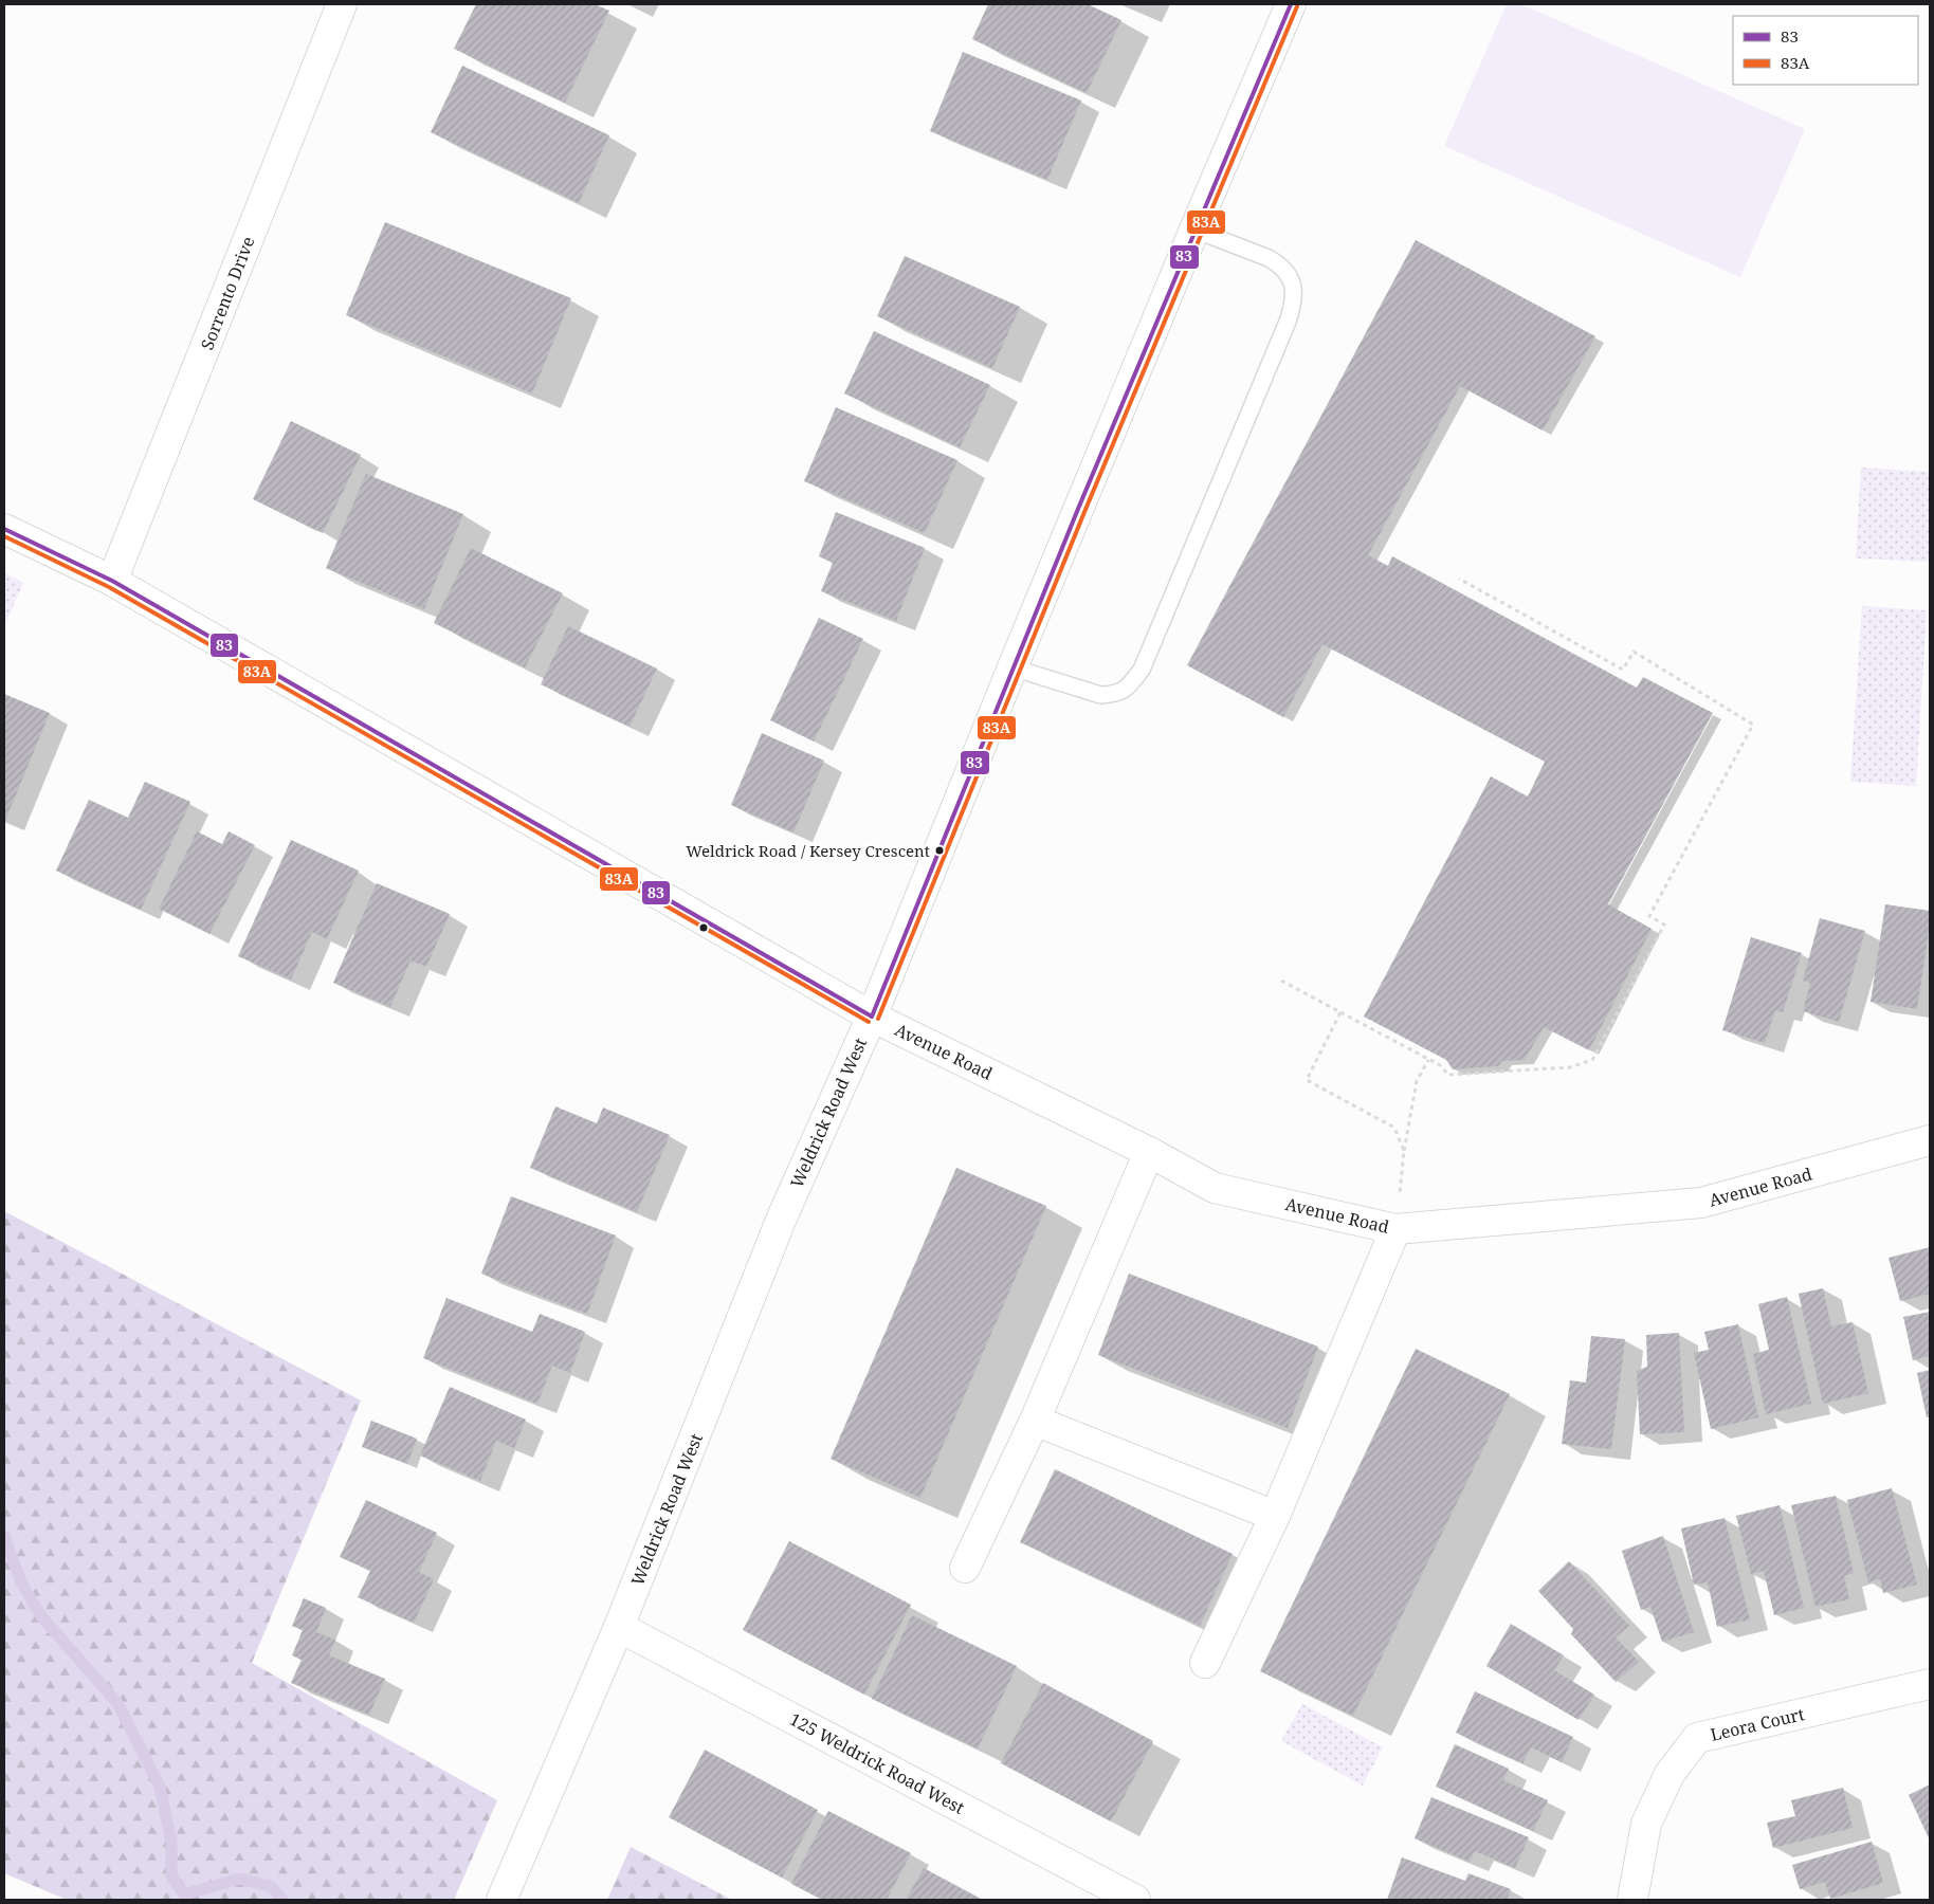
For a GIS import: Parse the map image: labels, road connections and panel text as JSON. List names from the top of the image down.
{
  "streets": {
    "street": [
      "Sorrento Drive",
      "Avenue Road",
      "Weldrick Road West",
      "Leora Court",
      "125 Weldrick Road West"
    ]
  },
  "crossings": [
    ["Sorrento Drive", "Avenue Road"],
    ["Avenue Road", "Weldrick Road West"],
    ["Weldrick Road West", "125 Weldrick Road West"]
  ],
  "places": ["Weldrick Road / Kersey Crescent"],
  "lines": ["transit line 83", "transit line 83A"],
  "legend": ["83", "83A"]
}
